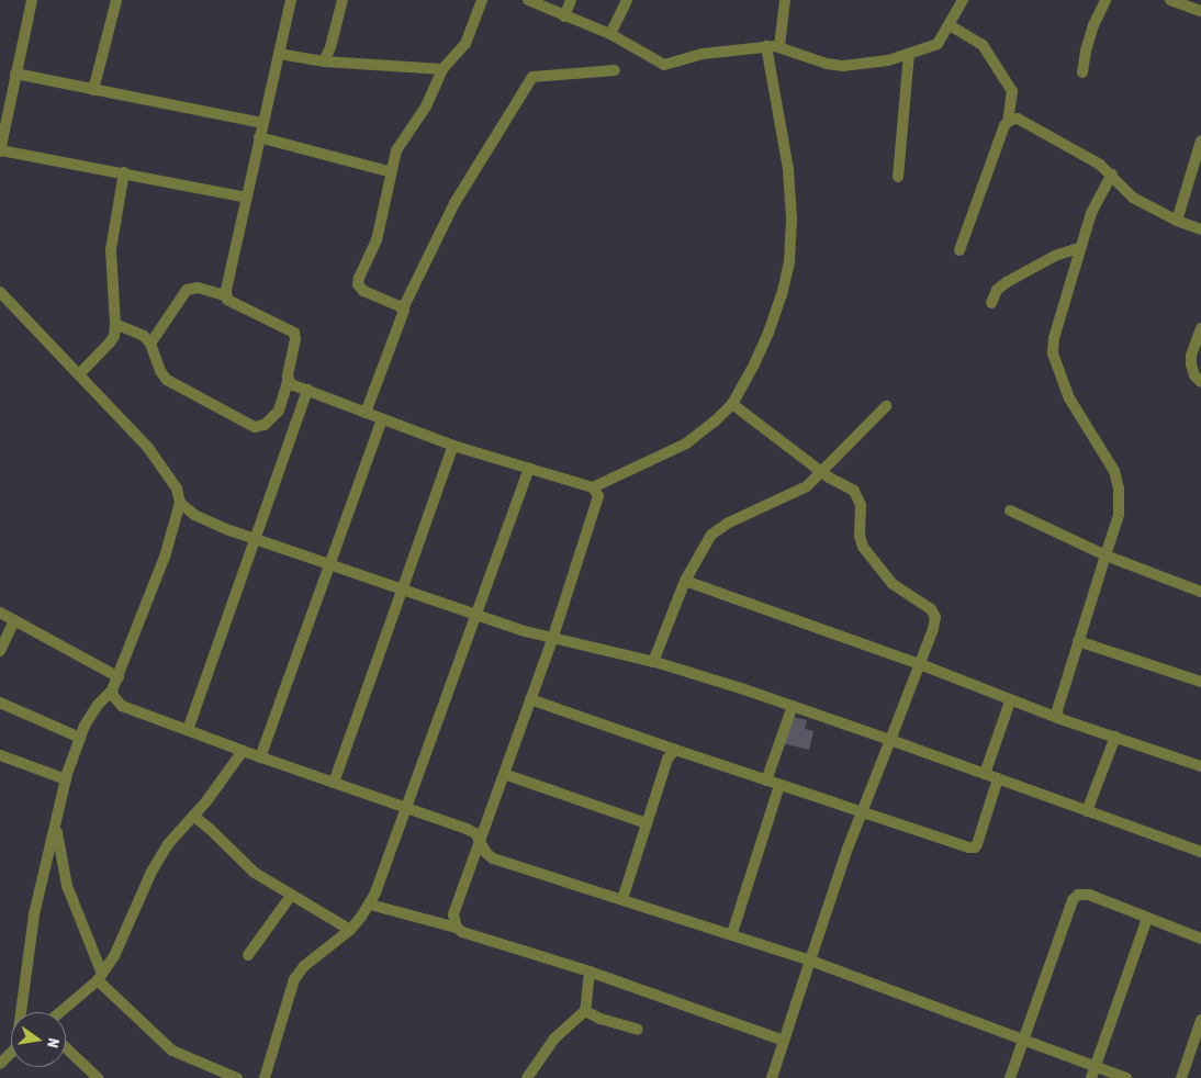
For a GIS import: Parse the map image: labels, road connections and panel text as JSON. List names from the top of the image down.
{
  "north": "right"
}
